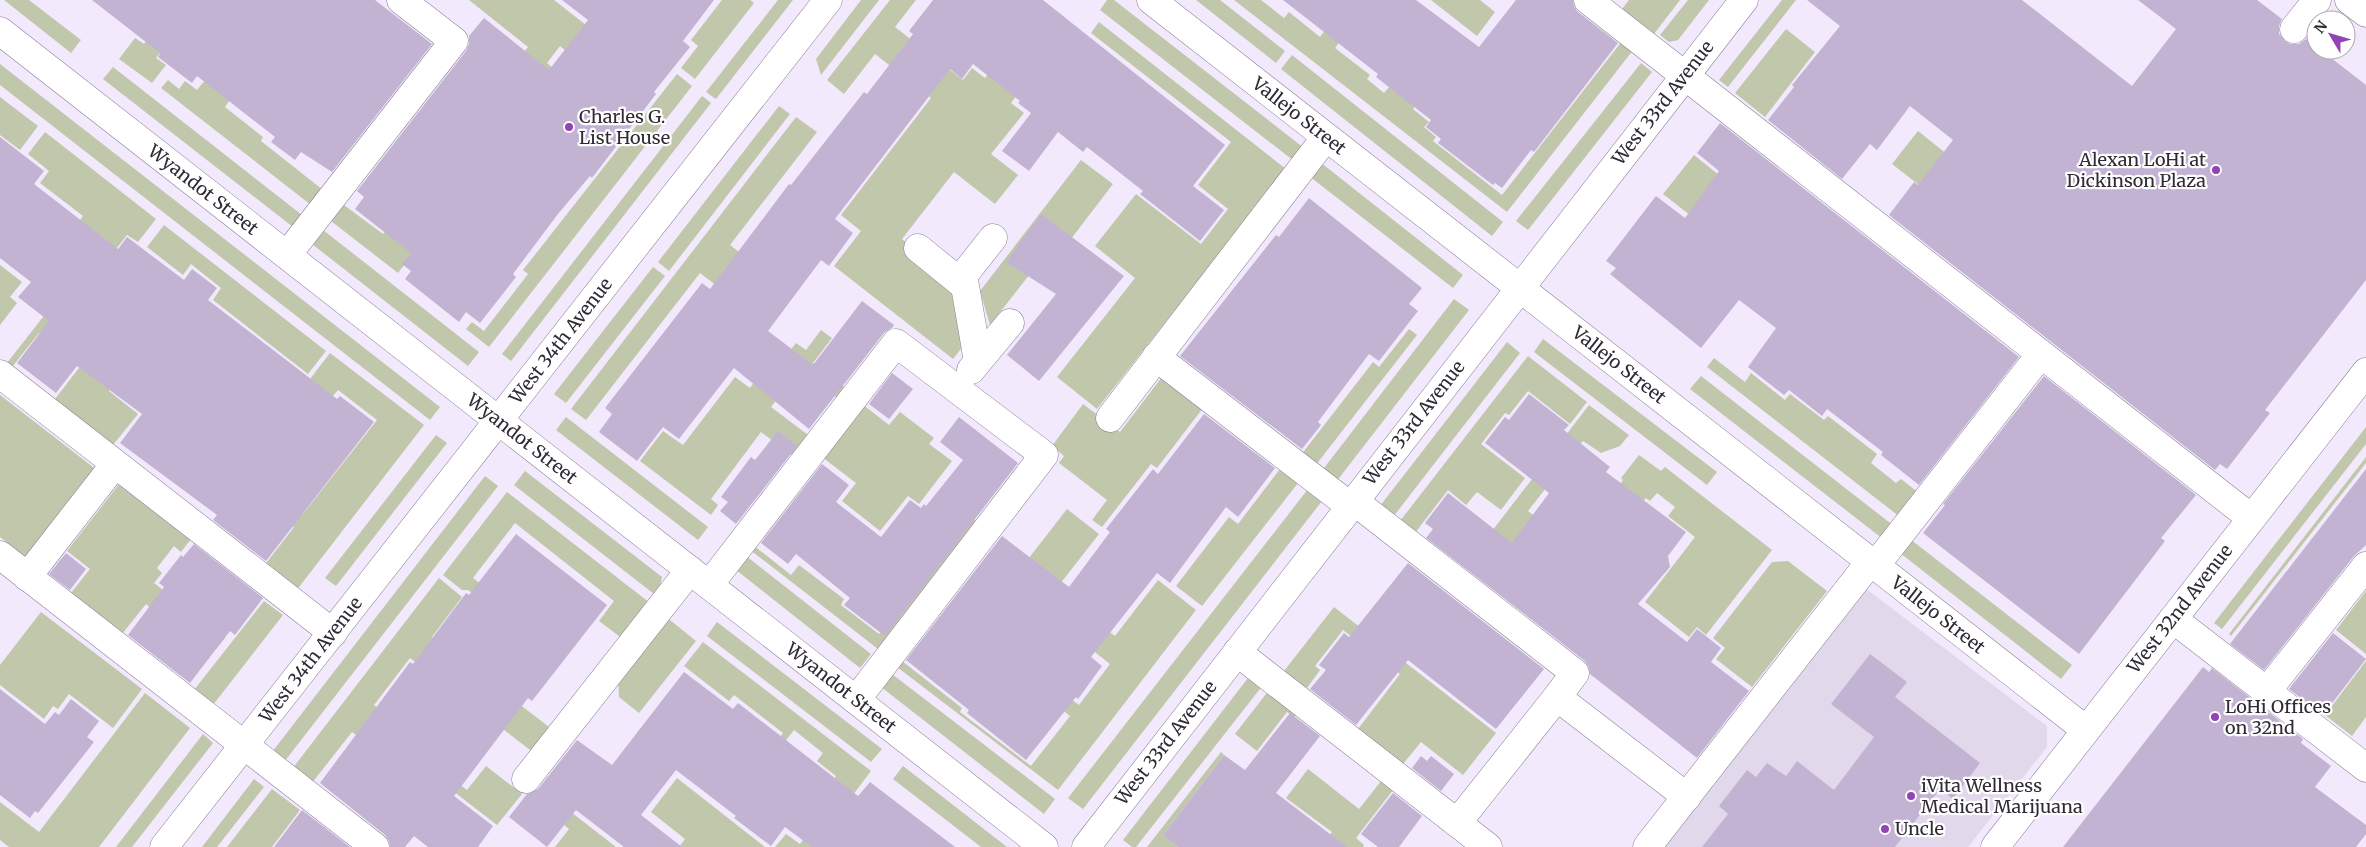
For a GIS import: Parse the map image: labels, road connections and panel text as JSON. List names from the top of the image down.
{
  "streets": {
    "street": [
      "West 33rd Avenue",
      "Vallejo Street",
      "Wyandot Street",
      "West 34th Avenue",
      "West 32nd Avenue"
    ]
  },
  "crossings": [
    ["West 33rd Avenue", "Vallejo Street"],
    ["Vallejo Street", "West 32nd Avenue"],
    ["Wyandot Street", "West 34th Avenue"]
  ],
  "places": [
    "Charles G. List House",
    "Alexan LoHi at Dickinson Plaza",
    "LoHi Offices on 32nd",
    "iVita Wellness Medical Marijuana",
    "Uncle"
  ],
  "north": "top left"
}
